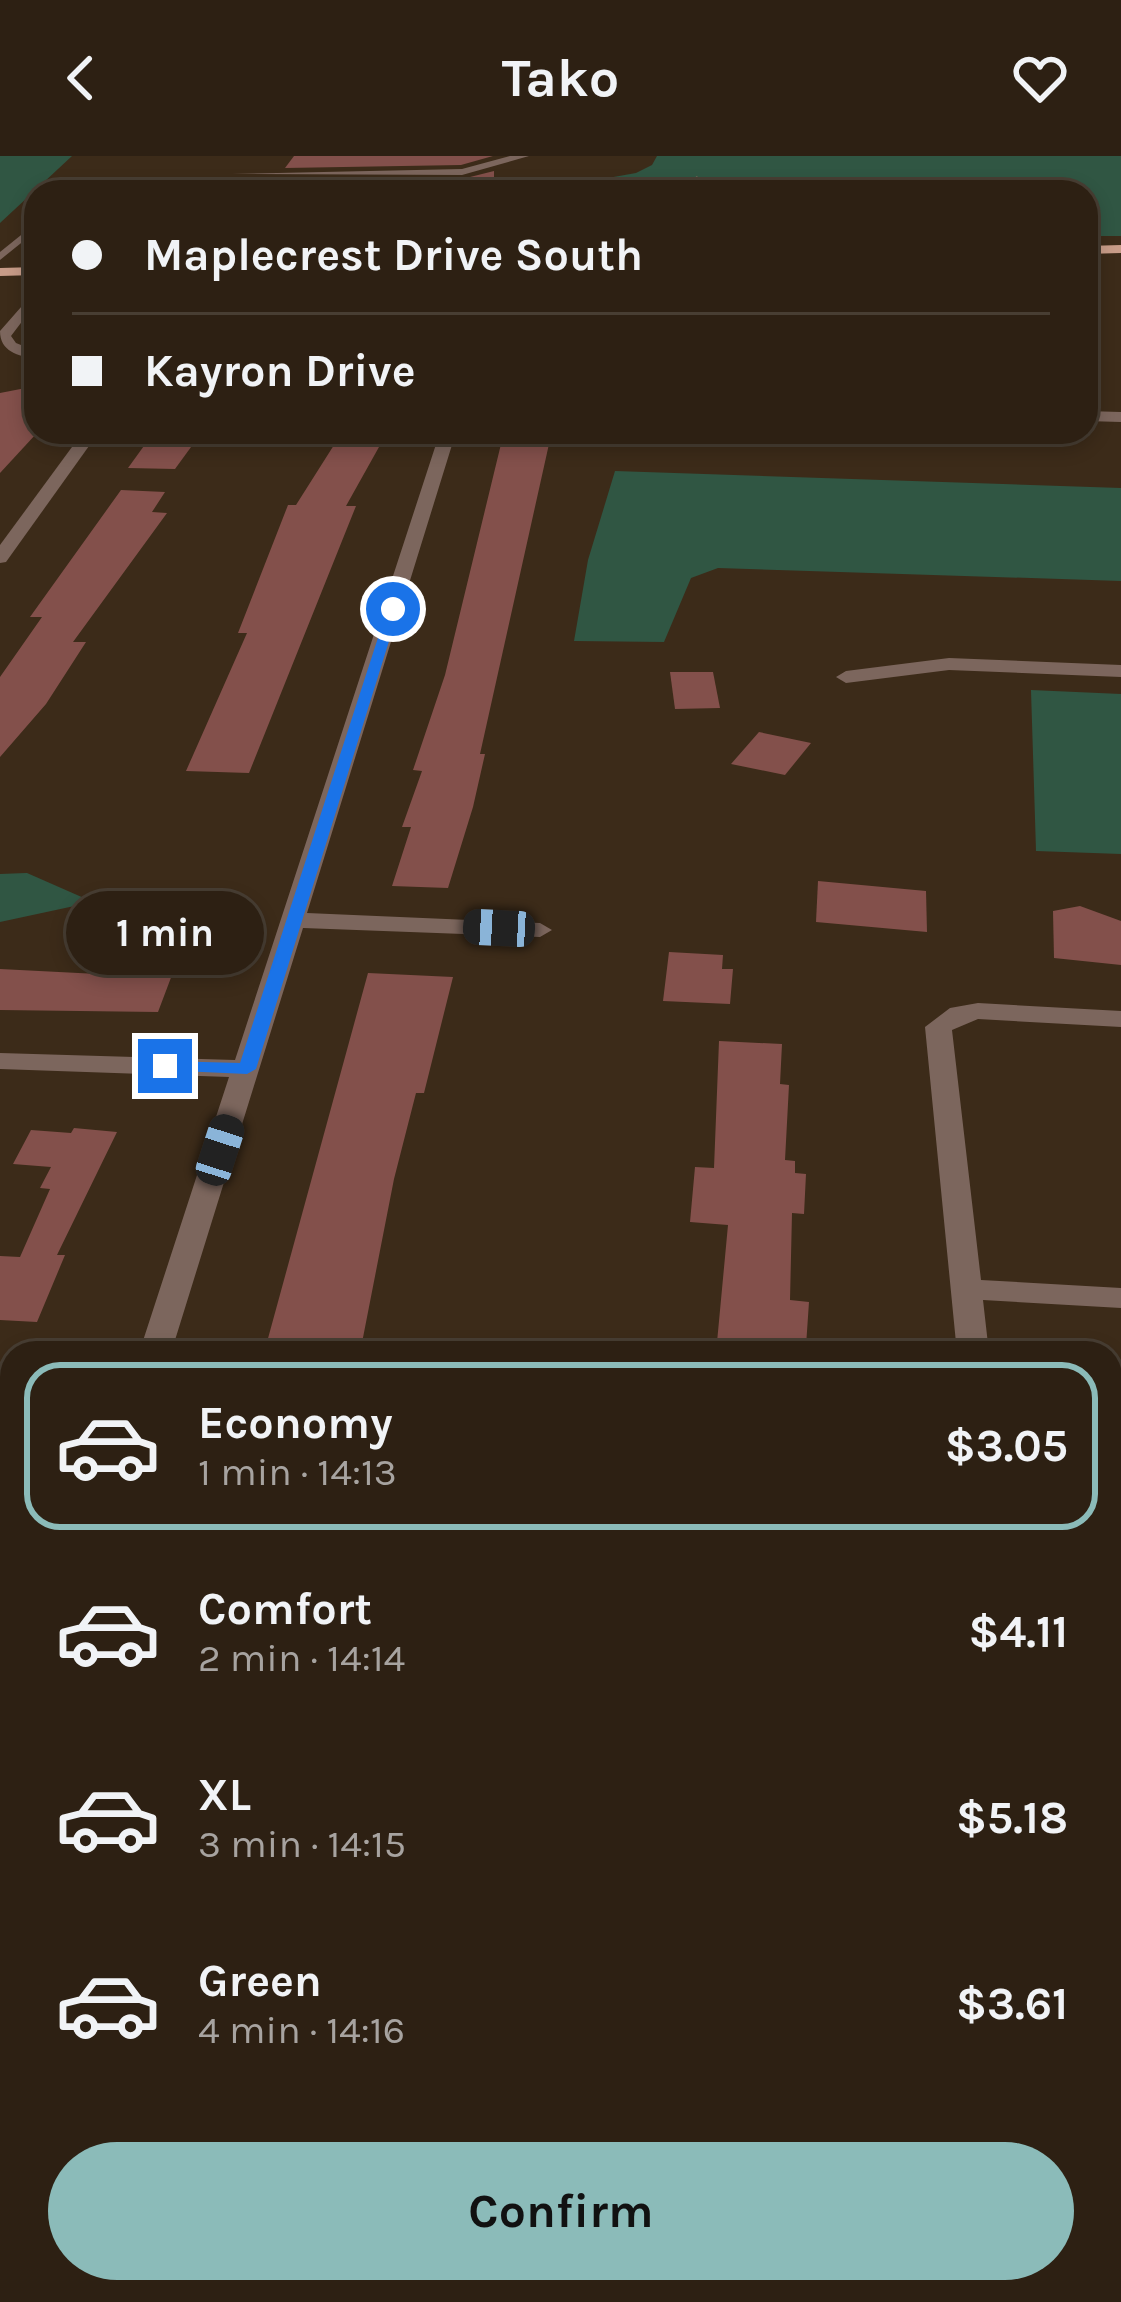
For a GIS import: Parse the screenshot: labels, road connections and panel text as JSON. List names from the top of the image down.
{
  "page": {
    "header": "Tako",
    "banner": ["Maplecrest Drive South", "Kayron Drive"],
    "bubble": "1 min",
    "list": [
      {
        "name": "Economy",
        "note": "1 min · 14:13",
        "value": "$3.05"
      },
      {
        "name": "Comfort",
        "note": "2 min · 14:14",
        "value": "$4.11"
      },
      {
        "name": "XL",
        "note": "3 min · 14:15",
        "value": "$5.18"
      },
      {
        "name": "Green",
        "note": "4 min · 14:16",
        "value": "$3.61"
      }
    ],
    "buttons": "Confirm"
  }
}
